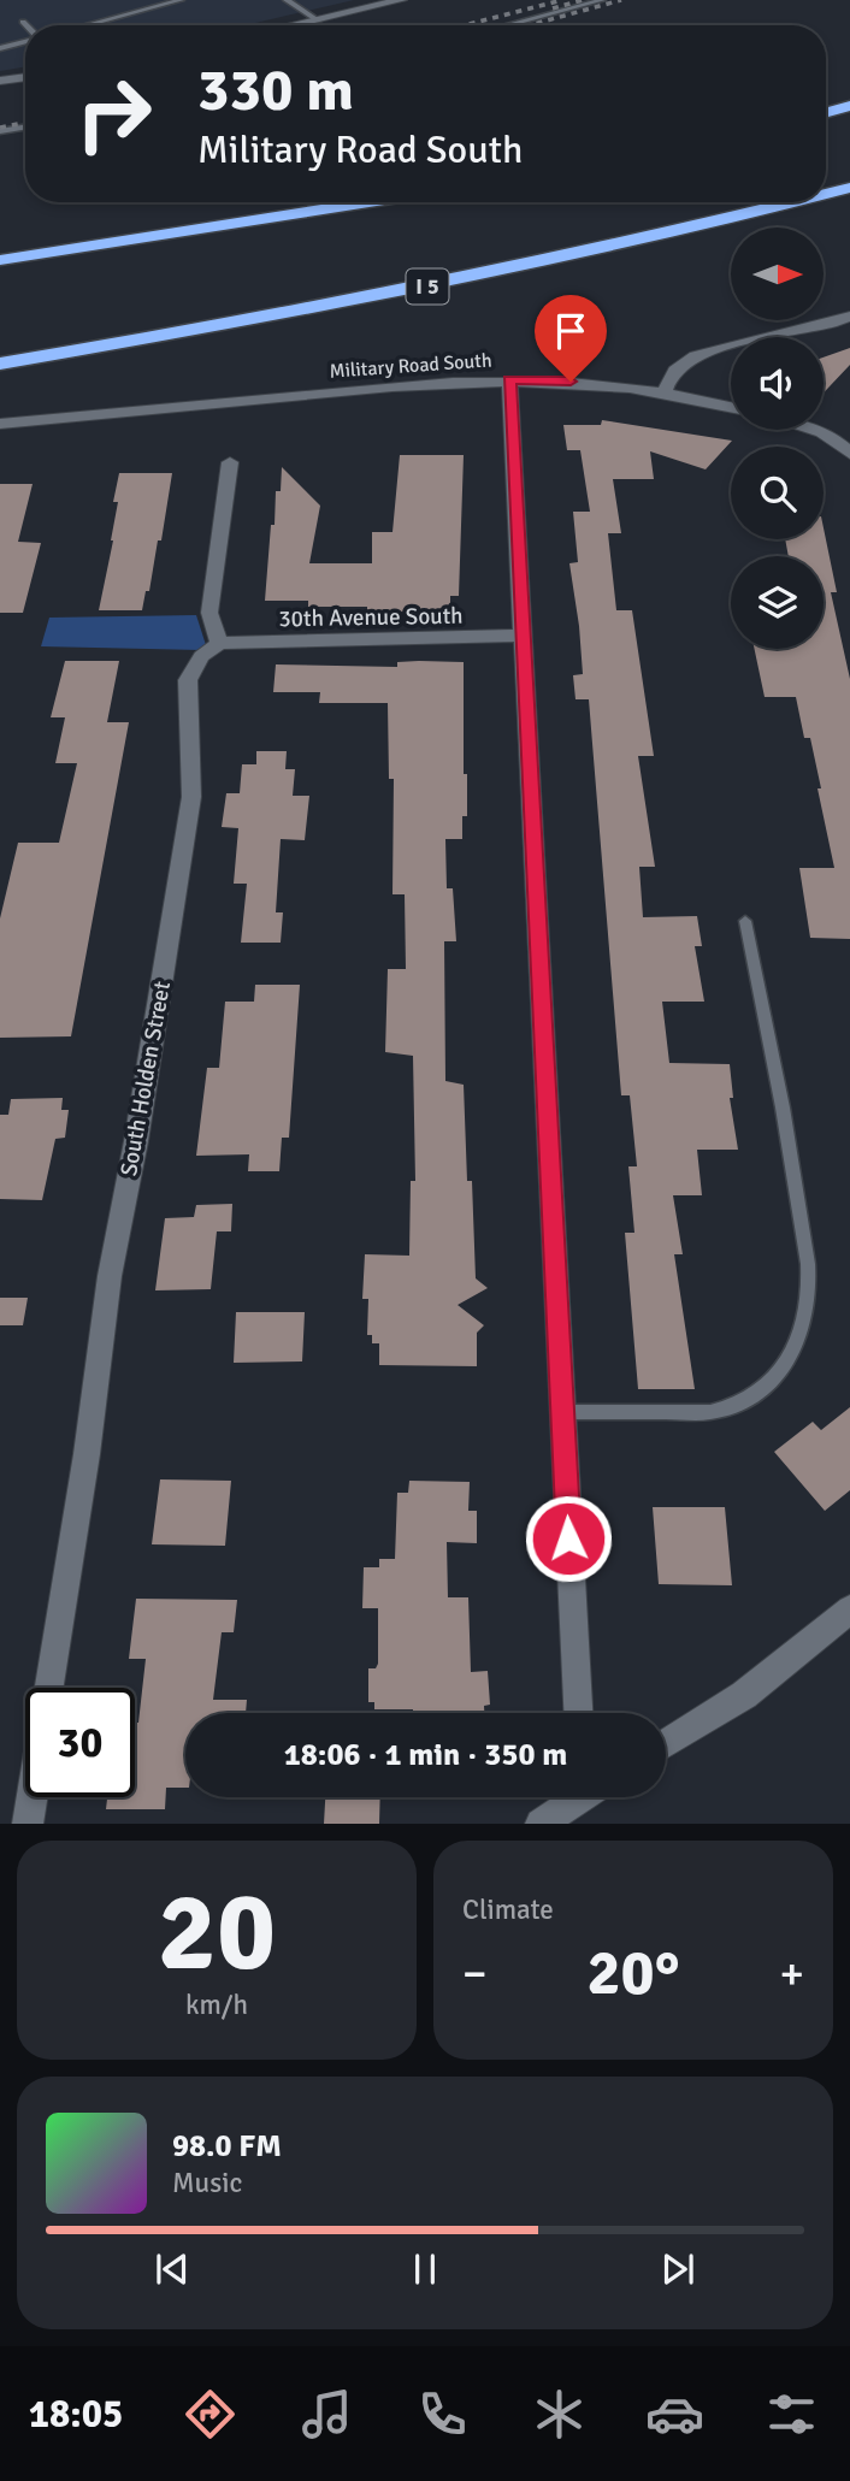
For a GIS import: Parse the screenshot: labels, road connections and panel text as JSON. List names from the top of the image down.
{
  "streets": {
    "highway": ["I 5"],
    "street": ["Military Road South", "30th Avenue South", "South Holden Street"]
  },
  "crossings": [
    ["30th Avenue South", "South Holden Street"]
  ],
  "north": "right",
  "page": {
    "turn": ["330 m", "Military Road South"],
    "limit": "30",
    "trip": "18:06 · 1 min · 350 m",
    "tile": [
      ["20", "km/h"],
      "Climate"
    ],
    "heat": ["−", "20°", "+"],
    "song": ["98.0 FM", "Music"],
    "tabs": "18:05"
  }
}
